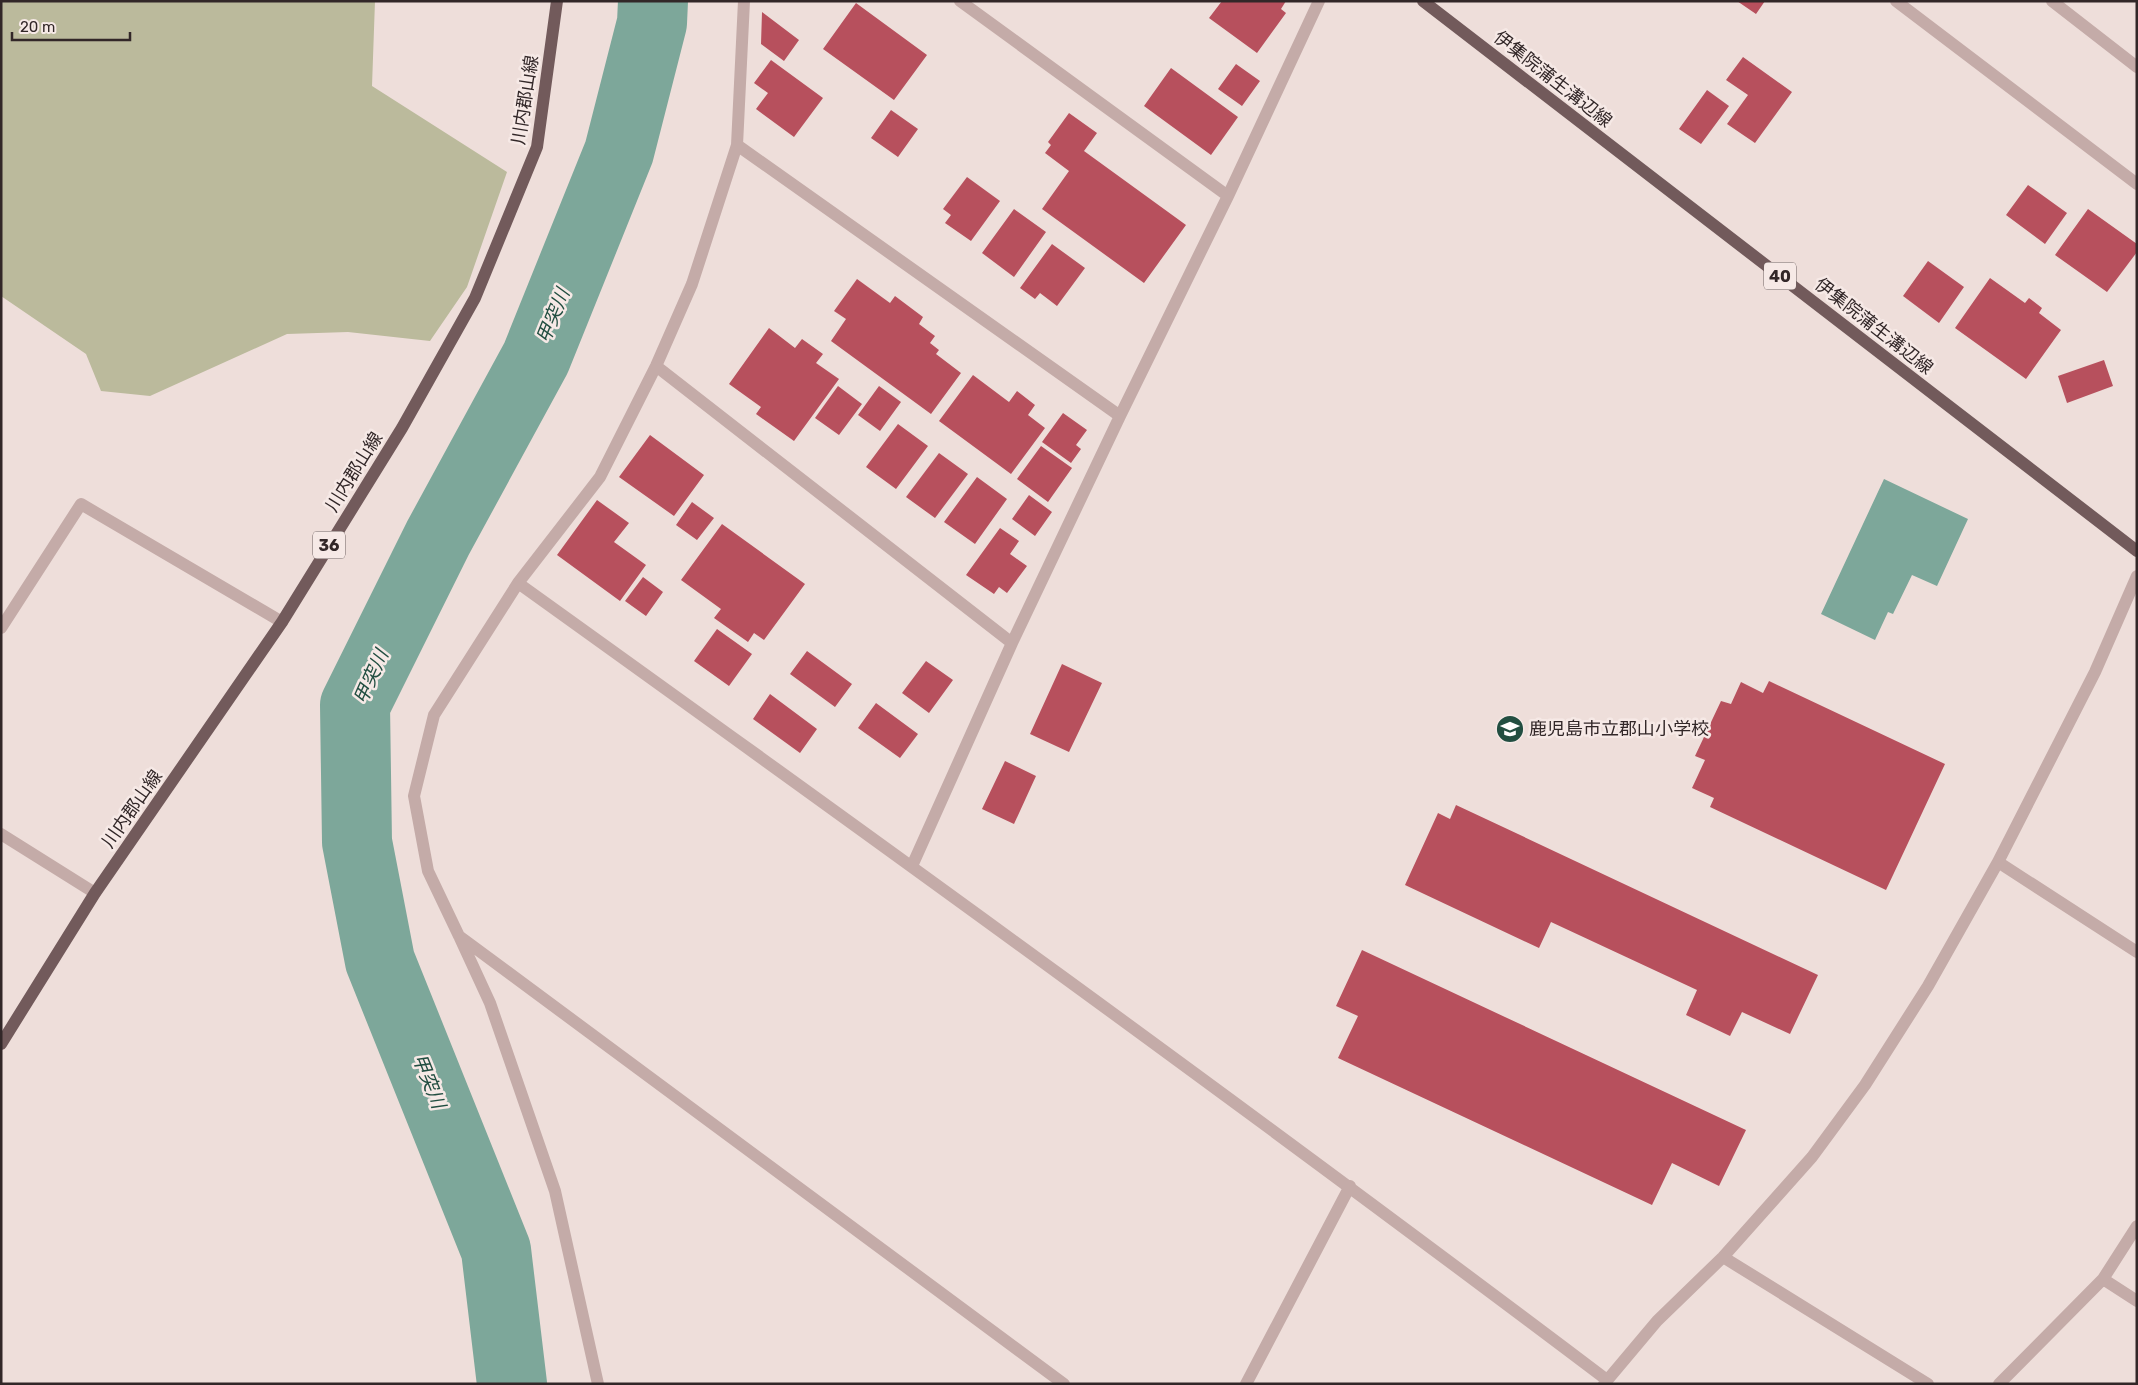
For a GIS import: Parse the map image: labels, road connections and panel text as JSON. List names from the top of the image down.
{
  "streets": {
    "main road": [
      "伊集院蒲生溝辺線",
      "川内郡山線",
      "40",
      "36"
    ]
  },
  "water": ["甲突川"],
  "places": {
    "school or university": ["鹿児島市立郡山小学校"]
  },
  "scale_bar": "20 m"
}
